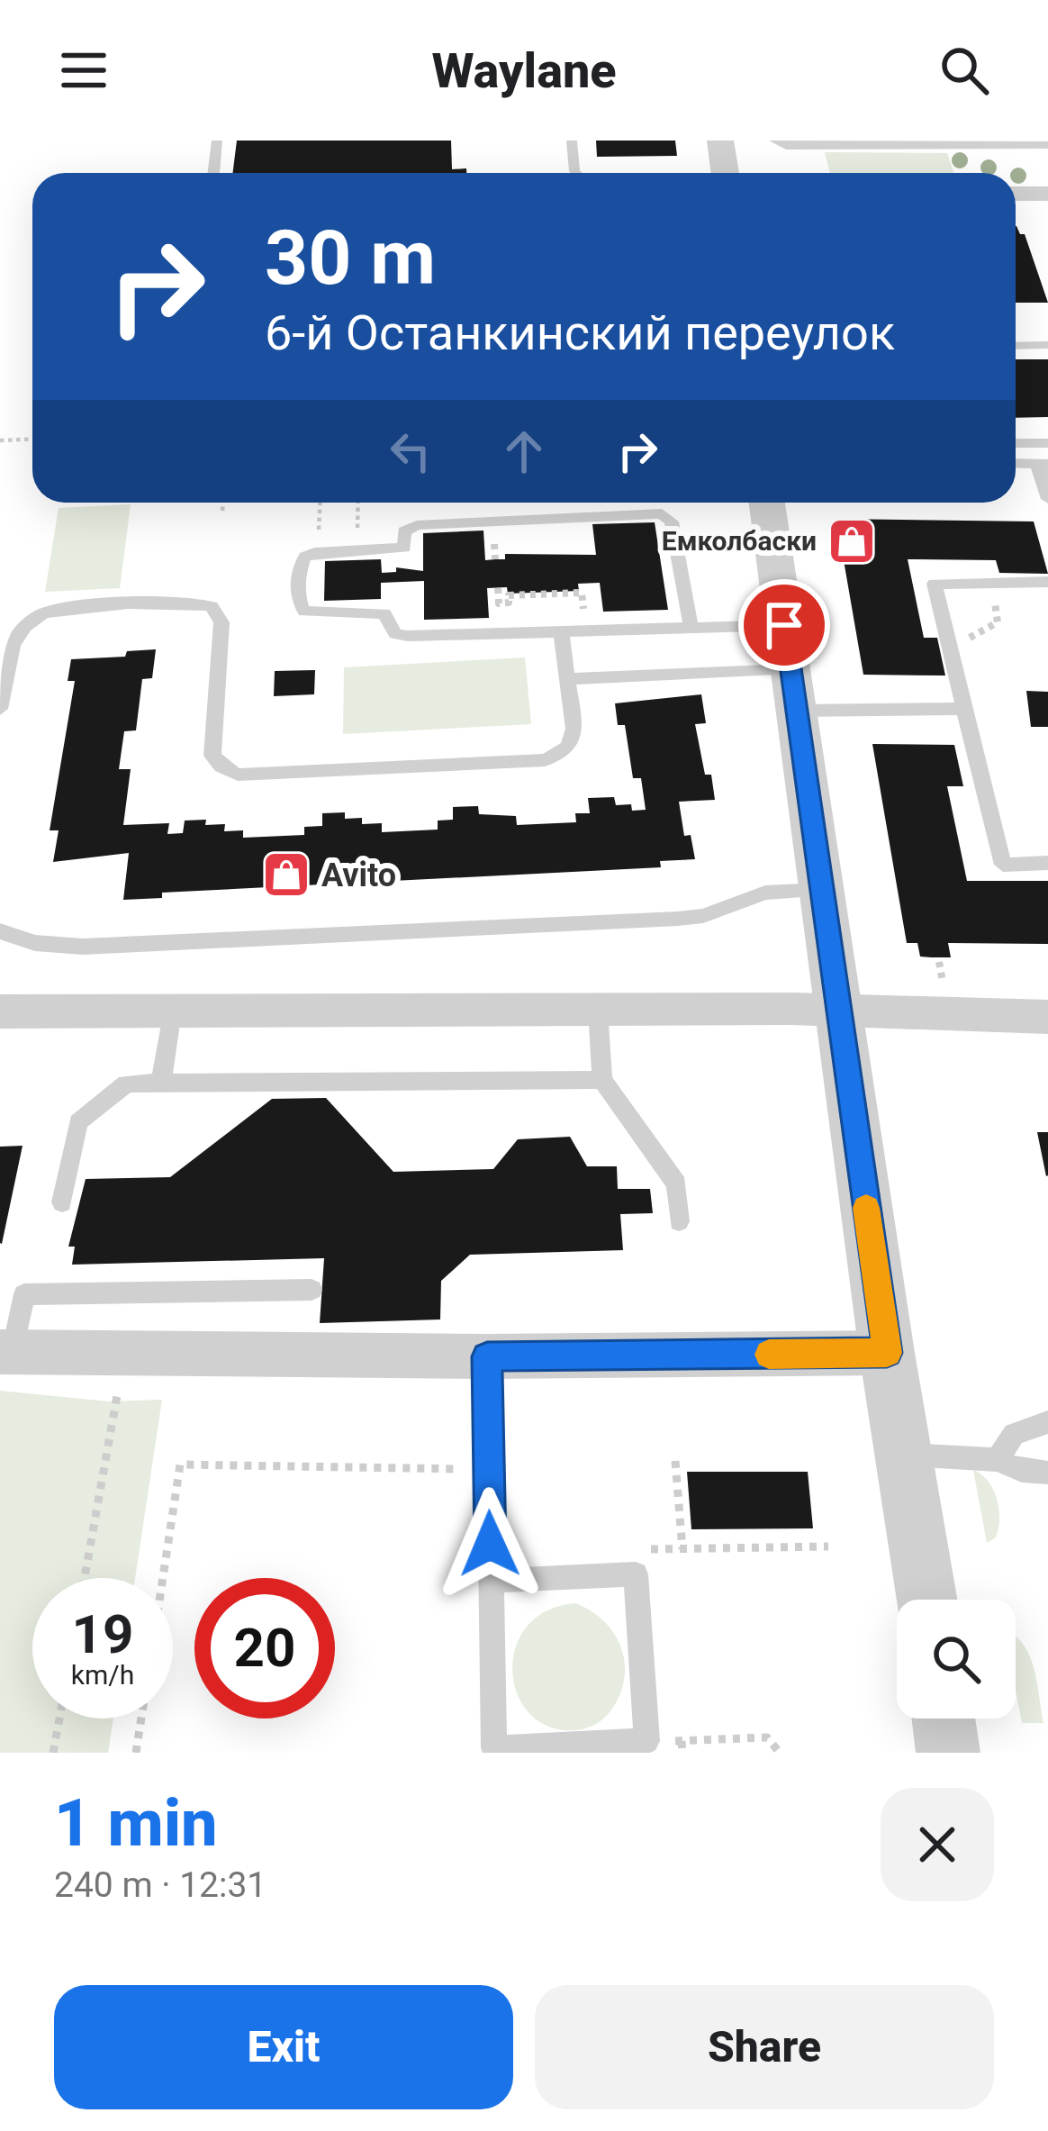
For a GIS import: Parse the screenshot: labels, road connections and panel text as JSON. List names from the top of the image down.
{
  "places": {
    "shop": ["Емколбаски", "Avito"]
  },
  "page": {
    "header": "Waylane",
    "turn": ["30 m", "6-й Останкинский переулок"],
    "speed": "19 km/h",
    "limit": "20",
    "heading": ["1 min", "240 m · 12:31"],
    "buttons": ["Exit", "Share"]
  }
}
